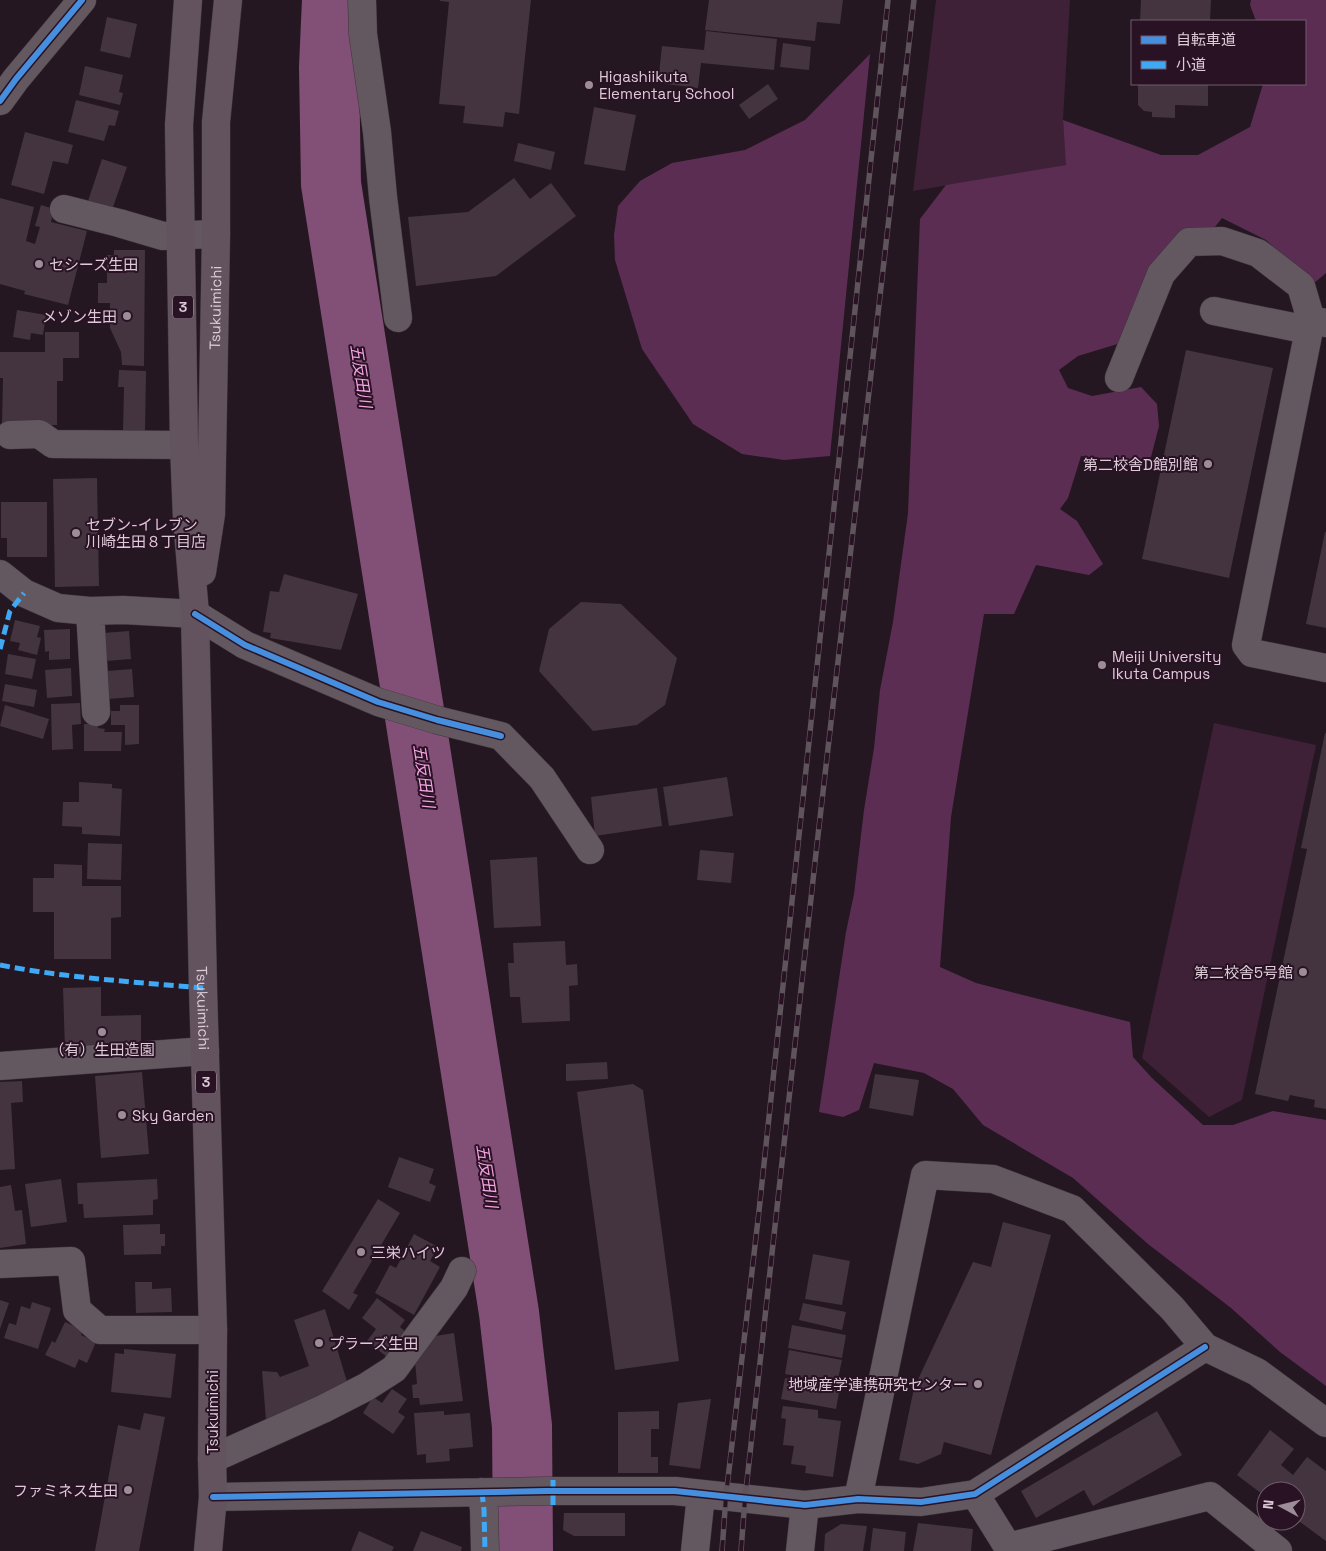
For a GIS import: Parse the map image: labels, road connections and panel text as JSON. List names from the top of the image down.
{
  "streets": {
    "main road": ["3", "Tsukuimichi"]
  },
  "water": ["五反田川"],
  "places": [
    "Higashiikuta Elementary School",
    "セシーズ生田",
    "メゾン生田",
    "第二校舎D館別館",
    "セブン-イレブン 川崎生田８丁目店",
    "Meiji University Ikuta Campus",
    "第二校舎5号館",
    "（有）生田造園",
    "Sky Garden",
    "三栄ハイツ",
    "プラーズ生田",
    "地域産学連携研究センター",
    "ファミネス生田"
  ],
  "legend": ["自転車道", "小道"],
  "north": "left"
}
